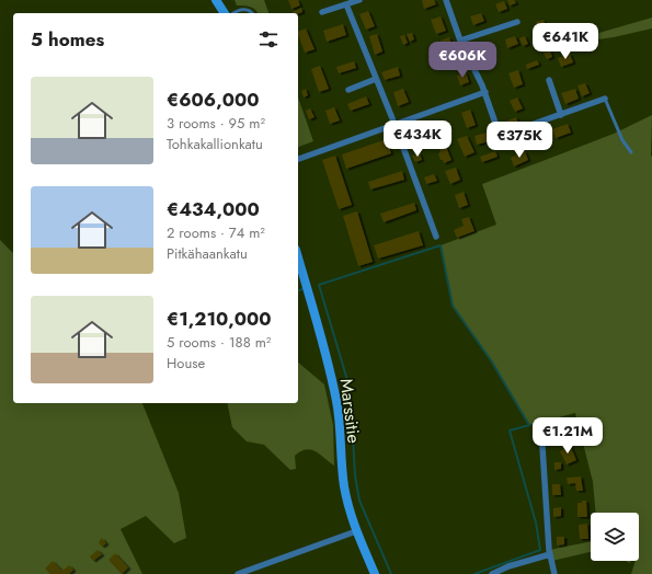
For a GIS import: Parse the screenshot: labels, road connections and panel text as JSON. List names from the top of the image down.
{
  "streets": {
    "main road": ["Marssitie"]
  },
  "page": {
    "heading": "5 homes",
    "price": [
      "€641K",
      "€606K",
      "€434K",
      "€375K",
      "€1.21M"
    ],
    "list": [
      {
        "name": "€606,000",
        "note": "3 rooms · 95 m² · Tohkakallionkatu"
      },
      {
        "name": "€434,000",
        "note": "2 rooms · 74 m² · Pitkähaankatu"
      },
      {
        "name": "€1,210,000",
        "note": "5 rooms · 188 m² · House"
      }
    ]
  }
}
